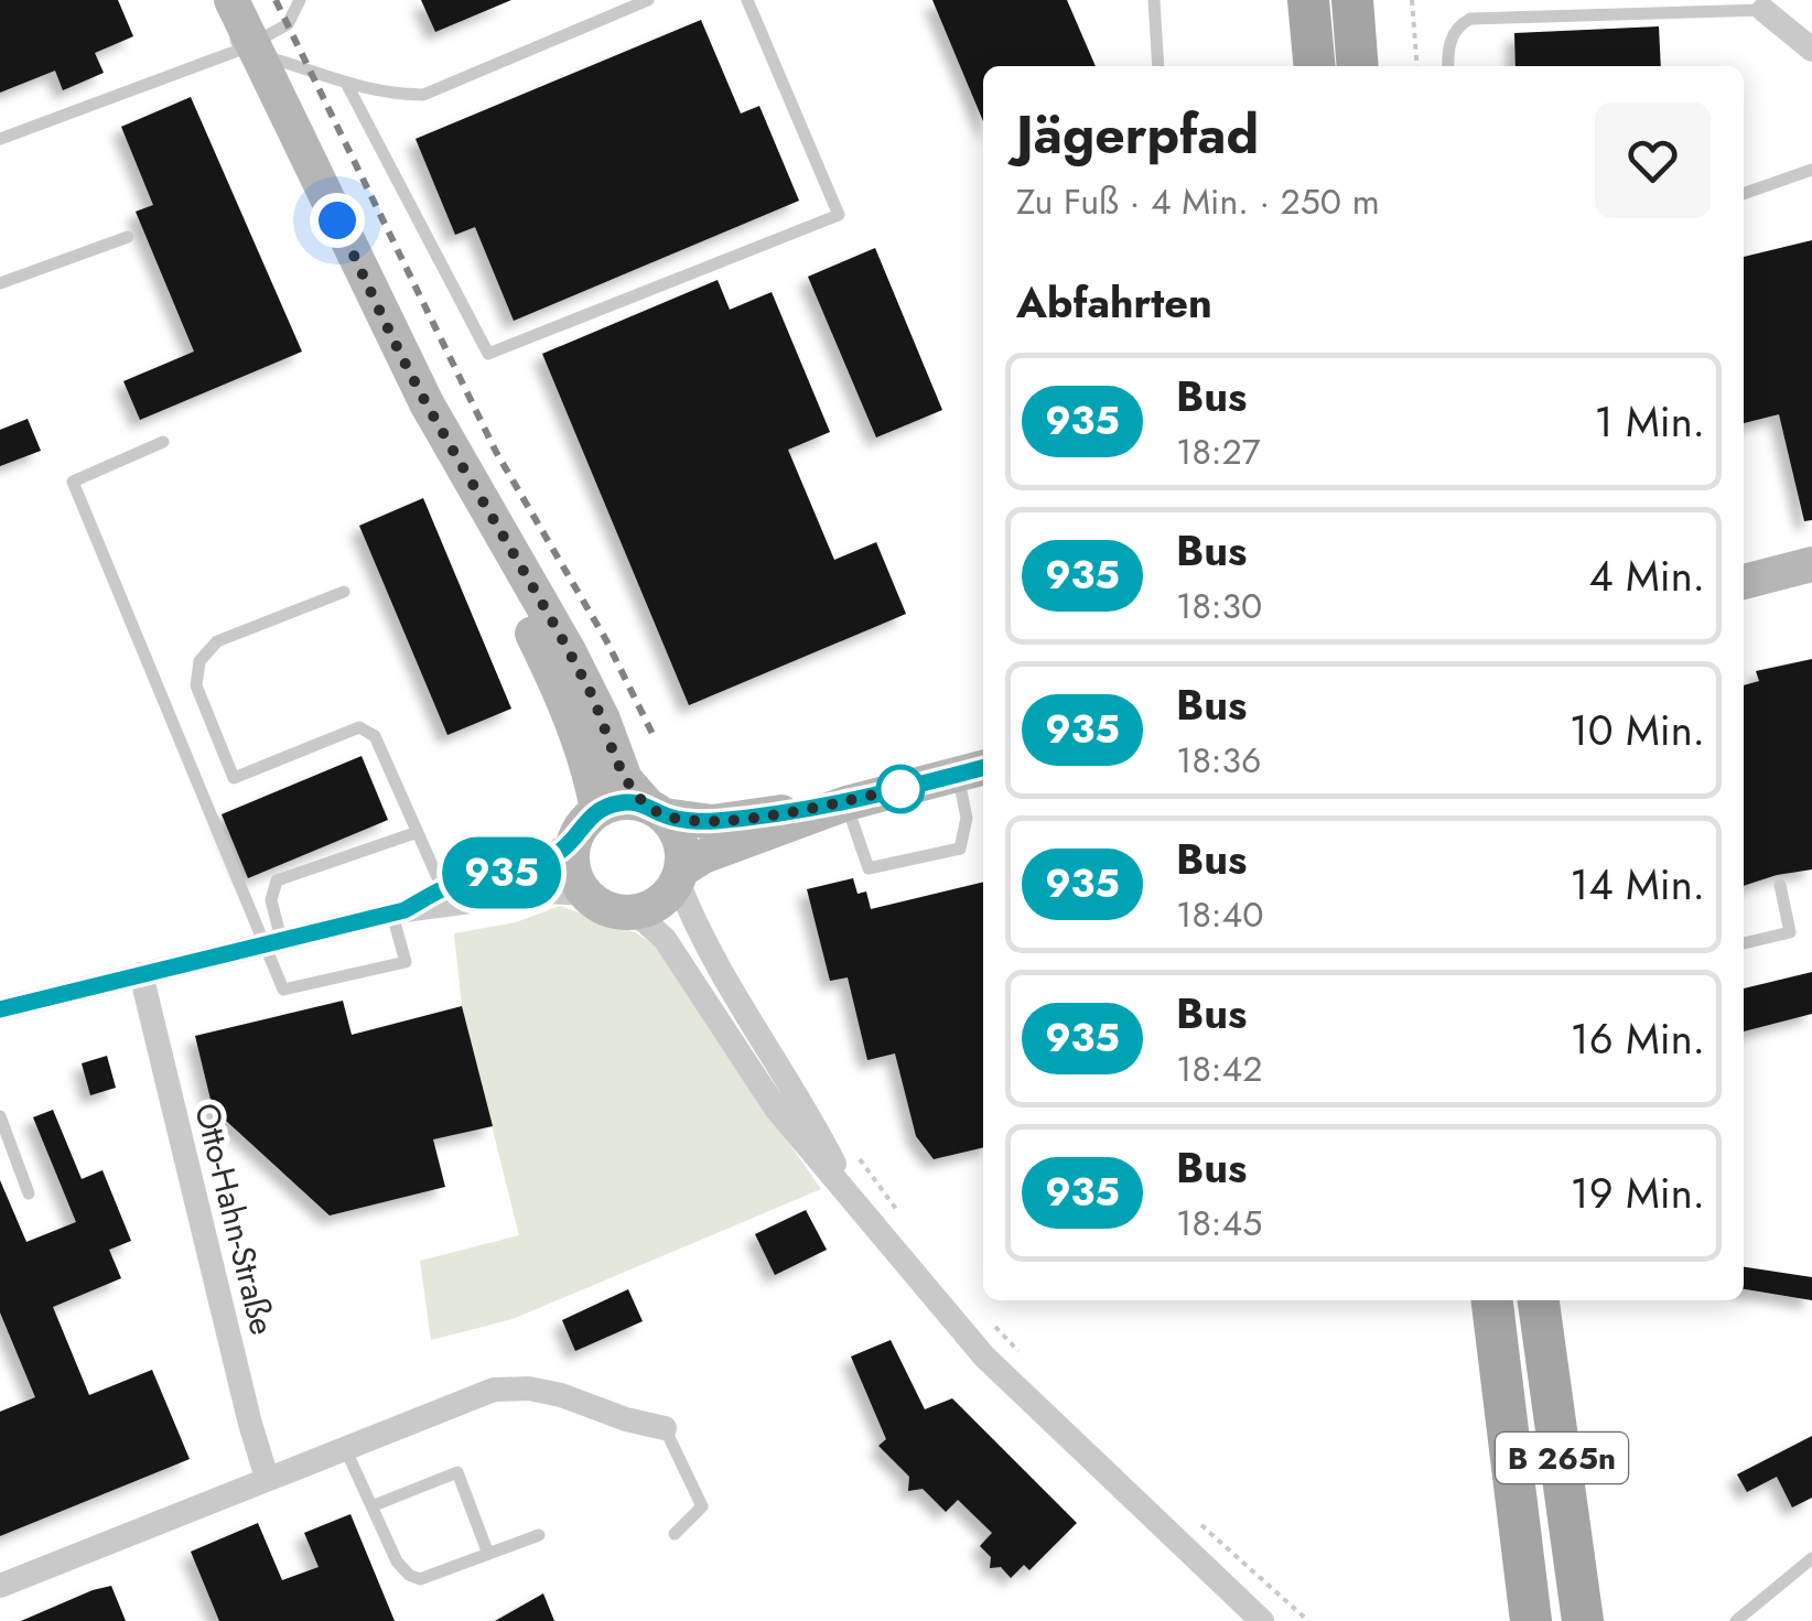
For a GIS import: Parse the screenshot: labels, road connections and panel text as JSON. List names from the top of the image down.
{
  "streets": {
    "main road": ["B 265n"],
    "street": ["Otto-Hahn-Straße"]
  },
  "lines": ["bus line 935"],
  "page": {
    "on_map": "935",
    "heading": [
      ["Jägerpfad", "Zu Fuß · 4 Min. · 250 m"],
      "Abfahrten"
    ],
    "list": [
      {
        "mark": "935",
        "name": "Bus",
        "note": "18:27",
        "value": "1 Min."
      },
      {
        "mark": "935",
        "name": "Bus",
        "note": "18:30",
        "value": "4 Min."
      },
      {
        "mark": "935",
        "name": "Bus",
        "note": "18:36",
        "value": "10 Min."
      },
      {
        "mark": "935",
        "name": "Bus",
        "note": "18:40",
        "value": "14 Min."
      },
      {
        "mark": "935",
        "name": "Bus",
        "note": "18:42",
        "value": "16 Min."
      },
      {
        "mark": "935",
        "name": "Bus",
        "note": "18:45",
        "value": "19 Min."
      }
    ]
  }
}
